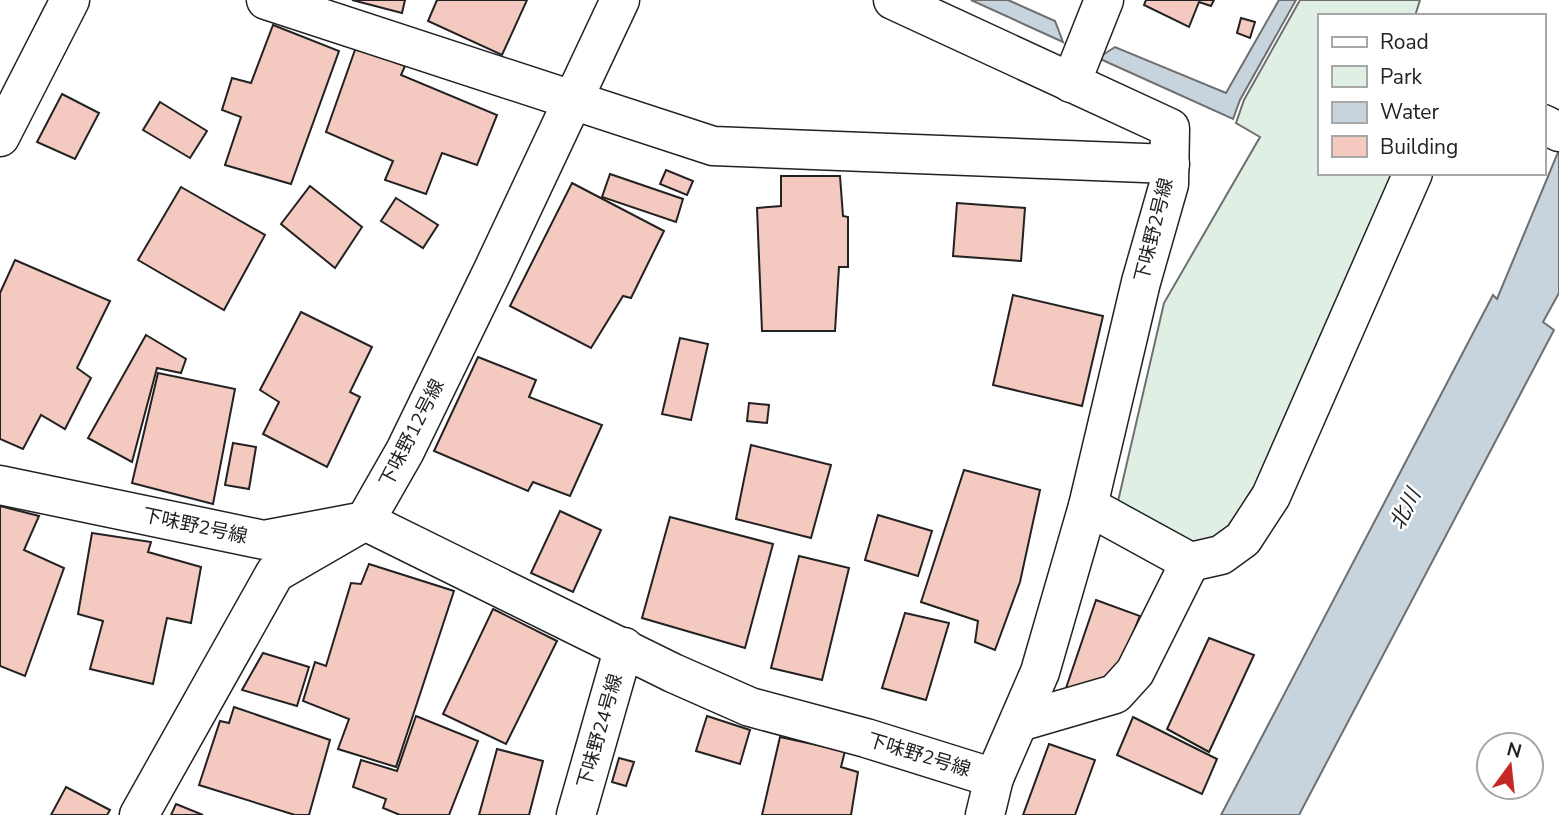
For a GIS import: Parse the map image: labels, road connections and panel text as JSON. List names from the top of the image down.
{
  "streets": {
    "street": ["下味野2号線", "下味野12号線", "下味野24号線"]
  },
  "crossings": [
    ["下味野2号線", "下味野12号線"],
    ["下味野2号線", "下味野24号線"]
  ],
  "water": ["北川"],
  "legend": [
    "Road",
    "Park",
    "Water",
    "Building"
  ],
  "north": "top"
}
